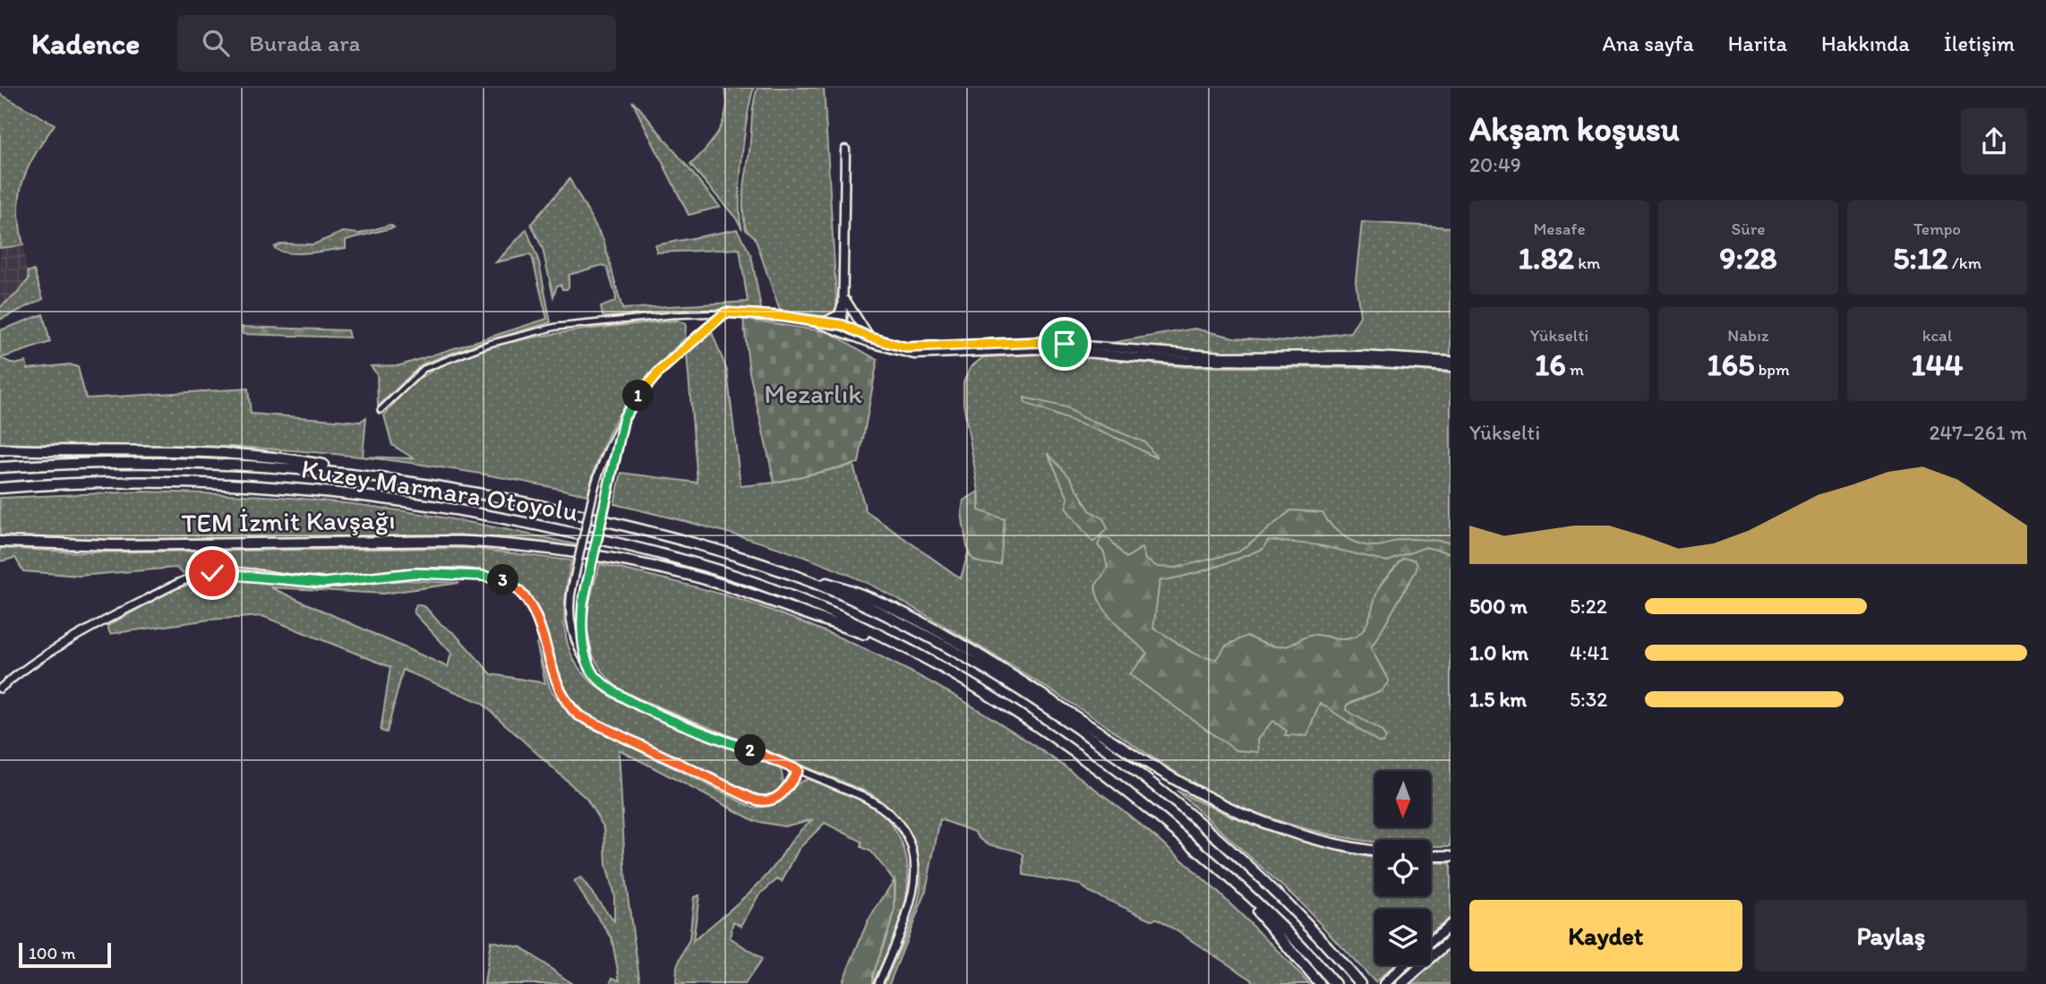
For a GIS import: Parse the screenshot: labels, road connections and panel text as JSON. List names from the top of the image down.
{
  "streets": {
    "highway": ["Kuzey Marmara Otoyolu", "TEM İzmit Kavşağı"]
  },
  "crossings": [
    ["Kuzey Marmara Otoyolu", "TEM İzmit Kavşağı"]
  ],
  "parks": ["Mezarlık"],
  "scale_bar": "100 m",
  "north": "bottom",
  "page": {
    "header": "Kadence",
    "search": "Burada ara",
    "nav": [
      "Ana sayfa",
      "Harita",
      "Hakkında",
      "İletişim"
    ],
    "heading": ["Akşam koşusu", "20:49"],
    "stats": [
      ["Mesafe", "1.82 km"],
      ["Süre", "9:28"],
      ["Tempo", "5:12 /km"],
      ["Yükselti", "16 m"],
      ["Nabız", "165 bpm"],
      ["kcal", "144"]
    ],
    "pins": ["1", "3", "2"],
    "chart": ["Yükselti", "247–261 m"],
    "list": [
      {
        "name": "500 m",
        "note": "5:22"
      },
      {
        "name": "1.0 km",
        "note": "4:41"
      },
      {
        "name": "1.5 km",
        "note": "5:32"
      }
    ],
    "buttons": ["Kaydet", "Paylaş"],
    "scale": "100 m"
  }
}
